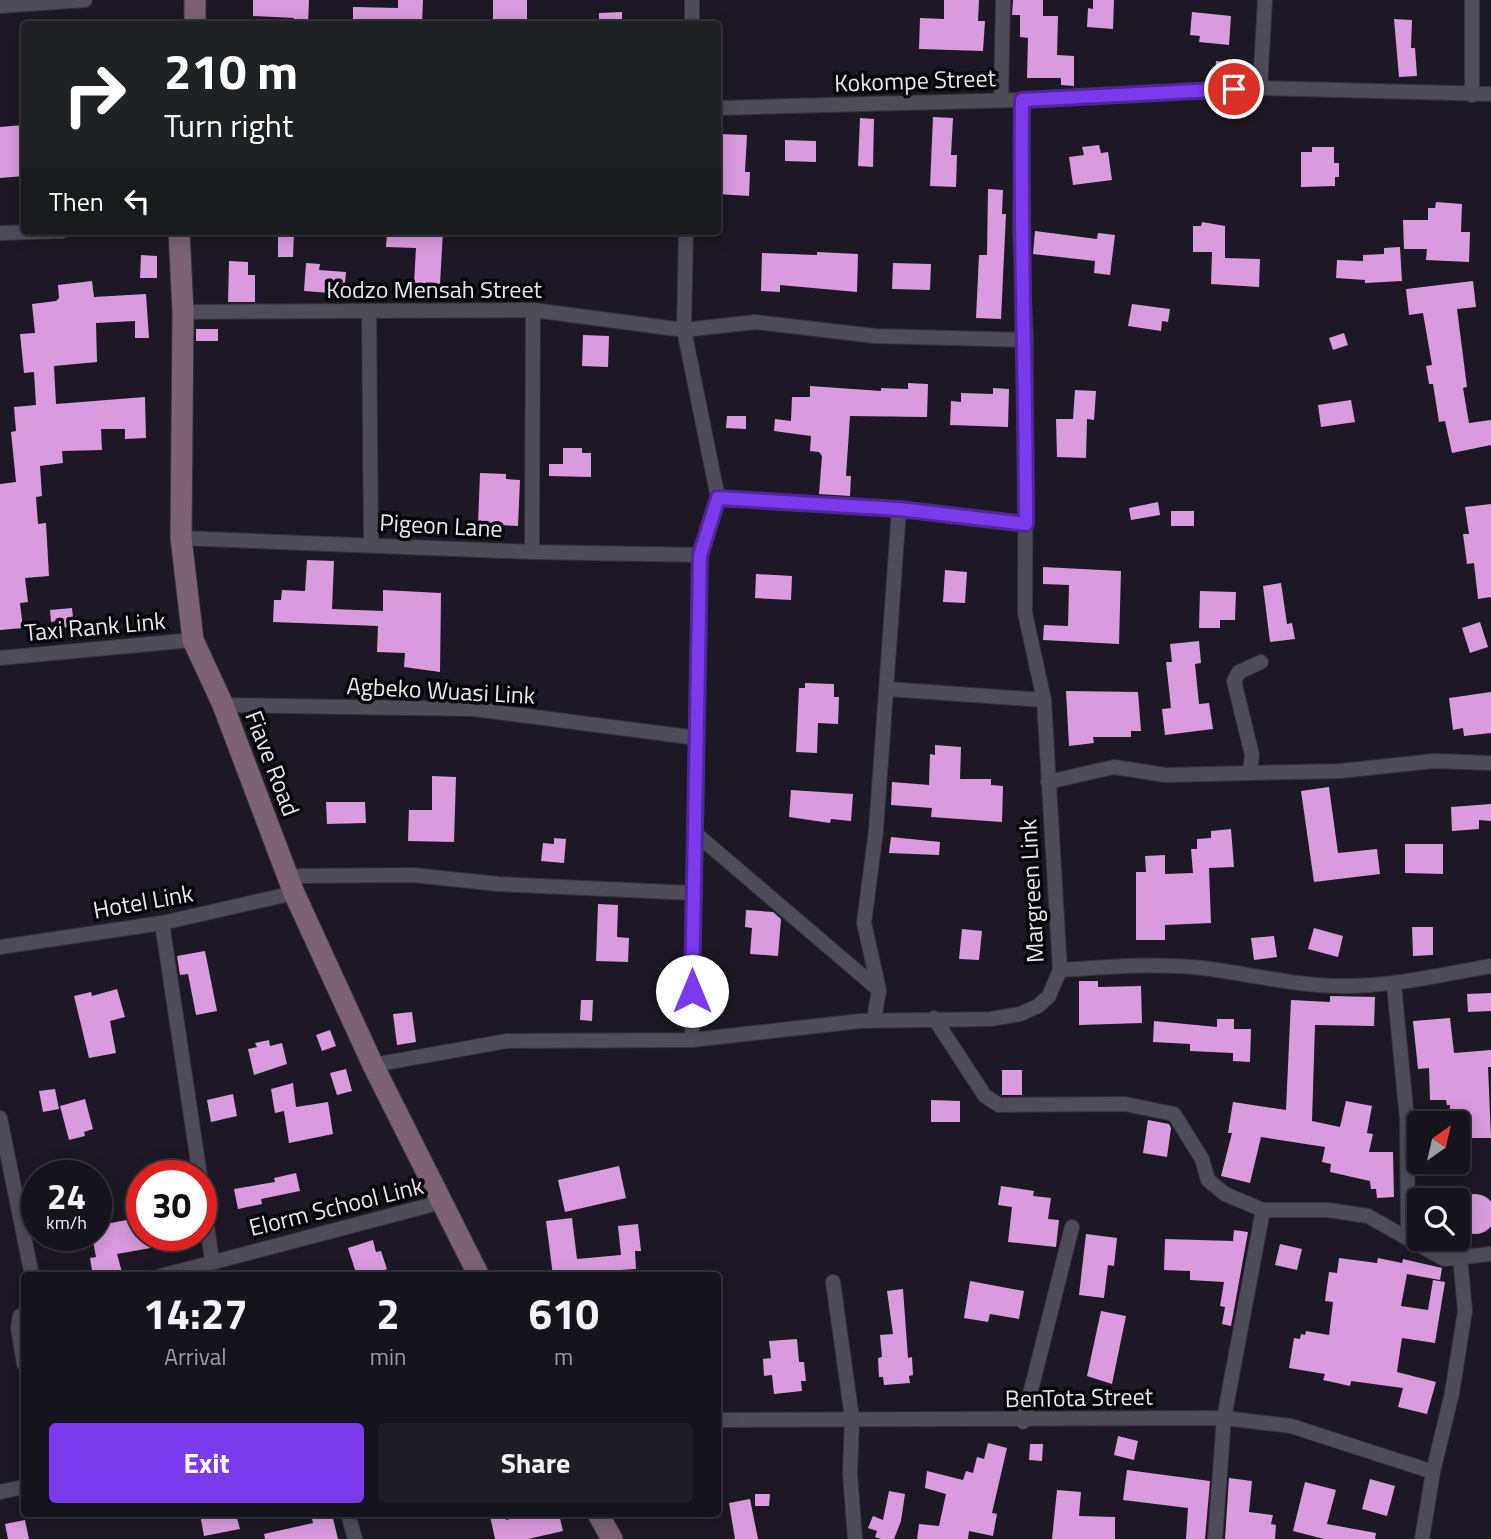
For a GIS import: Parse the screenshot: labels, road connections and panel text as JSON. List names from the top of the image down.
{
  "streets": {
    "street": [
      "Kokompe Street",
      "Kodzo Mensah Street",
      "Pigeon Lane",
      "Taxi Rank Link",
      "Agbeko Wuasi Link",
      "Fiave Road",
      "Margreen Link",
      "Hotel Link",
      "Elorm School Link",
      "BenTota Street"
    ]
  },
  "crossings": [
    ["Kokompe Street", "Margreen Link"],
    ["Kodzo Mensah Street", "Fiave Road"],
    ["Kodzo Mensah Street", "Margreen Link"],
    ["Pigeon Lane", "Fiave Road"],
    ["Taxi Rank Link", "Fiave Road"],
    ["Agbeko Wuasi Link", "Fiave Road"],
    ["Fiave Road", "Margreen Link"],
    ["Fiave Road", "Hotel Link"],
    ["Fiave Road", "Elorm School Link"]
  ],
  "north": "top right",
  "page": {
    "turn": ["210 m", "Turn right"],
    "then": "Then",
    "speed": "24 km/h",
    "limit": "30",
    "eta": [
      "14:27",
      "Arrival",
      "2",
      "min",
      "610",
      "m"
    ],
    "buttons": ["Exit", "Share"]
  }
}
